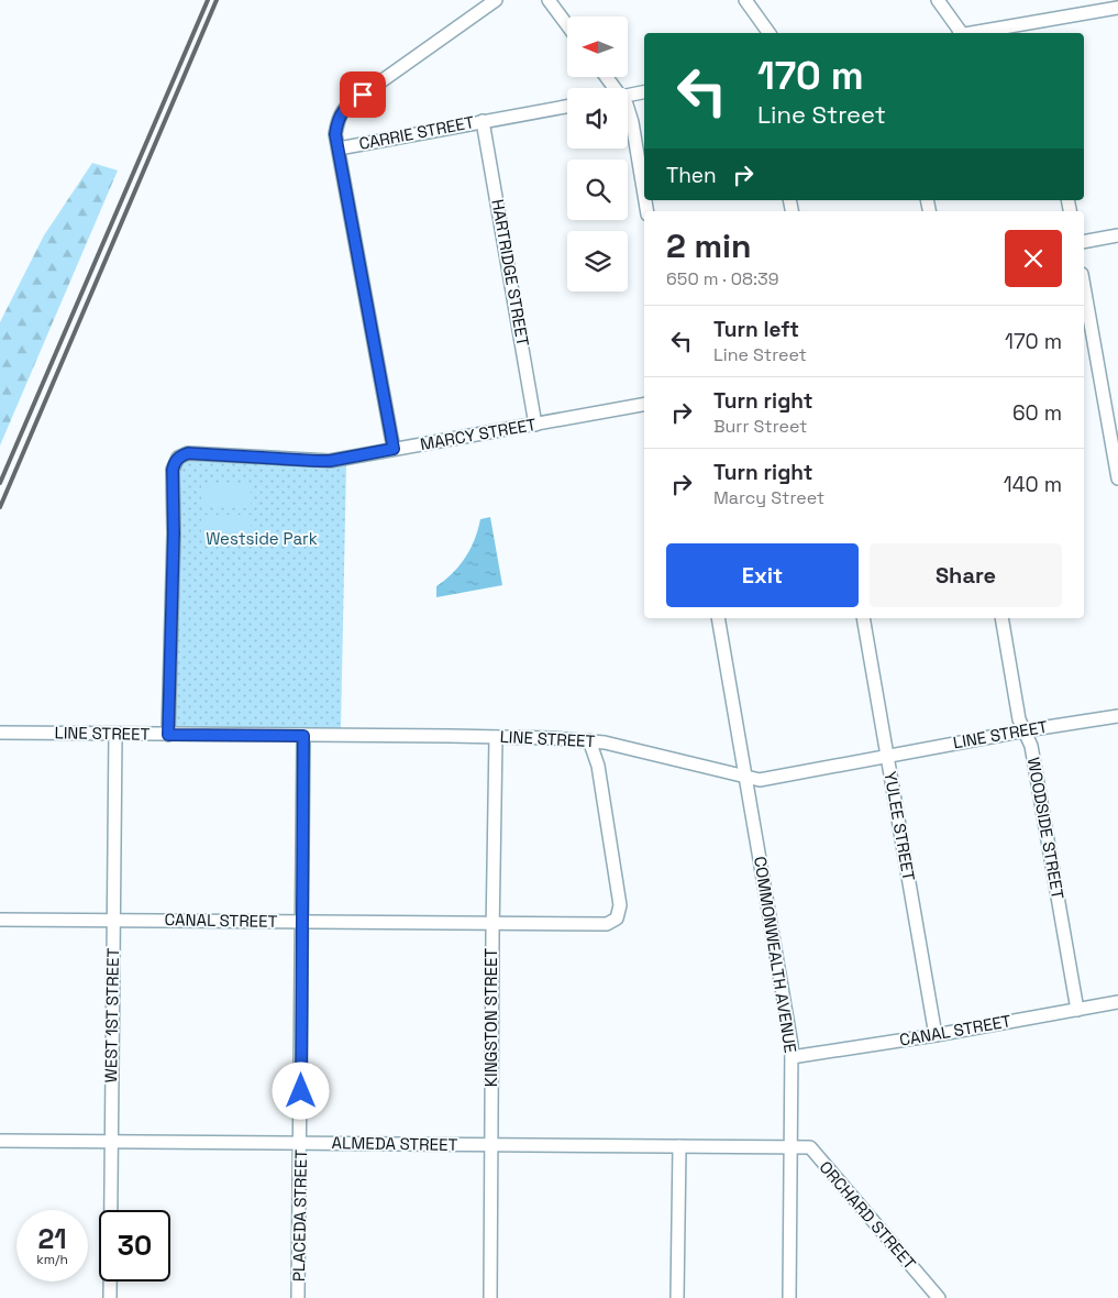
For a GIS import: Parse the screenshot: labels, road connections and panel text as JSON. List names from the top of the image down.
{
  "streets": {
    "street": [
      "CARRIE STREET",
      "HARTRIDGE STREET",
      "MARCY STREET",
      "LINE STREET",
      "YULEE STREET",
      "WOODSIDE STREET",
      "CANAL STREET",
      "COMMONWEALTH AVENUE",
      "WEST 1ST STREET",
      "KINGSTON STREET",
      "ALMEDA STREET",
      "PLACEDA STREET",
      "ORCHARD STREET"
    ]
  },
  "crossings": [
    ["CARRIE STREET", "HARTRIDGE STREET"],
    ["HARTRIDGE STREET", "MARCY STREET"],
    ["MARCY STREET", "LINE STREET"],
    ["LINE STREET", "YULEE STREET"],
    ["LINE STREET", "WOODSIDE STREET"],
    ["LINE STREET", "CANAL STREET"],
    ["LINE STREET", "COMMONWEALTH AVENUE"],
    ["LINE STREET", "WEST 1ST STREET"],
    ["LINE STREET", "KINGSTON STREET"],
    ["LINE STREET", "PLACEDA STREET"],
    ["YULEE STREET", "CANAL STREET"],
    ["WOODSIDE STREET", "CANAL STREET"],
    ["CANAL STREET", "COMMONWEALTH AVENUE"],
    ["CANAL STREET", "WEST 1ST STREET"],
    ["CANAL STREET", "KINGSTON STREET"],
    ["CANAL STREET", "PLACEDA STREET"],
    ["COMMONWEALTH AVENUE", "ALMEDA STREET"],
    ["COMMONWEALTH AVENUE", "ORCHARD STREET"],
    ["WEST 1ST STREET", "ALMEDA STREET"],
    ["KINGSTON STREET", "ALMEDA STREET"],
    ["ALMEDA STREET", "PLACEDA STREET"],
    ["ALMEDA STREET", "ORCHARD STREET"]
  ],
  "parks": ["Westside Park"],
  "north": "left",
  "page": {
    "turn": ["170 m", "Line Street"],
    "then": "Then",
    "heading": ["2 min", "650 m · 08:39"],
    "list": [
      {
        "name": "Turn left",
        "note": "Line Street",
        "value": "170 m"
      },
      {
        "name": "Turn right",
        "note": "Burr Street",
        "value": "60 m"
      },
      {
        "name": "Turn right",
        "note": "Marcy Street",
        "value": "140 m"
      }
    ],
    "buttons": ["Exit", "Share"],
    "speed": "21 km/h",
    "limit": "30"
  }
}
